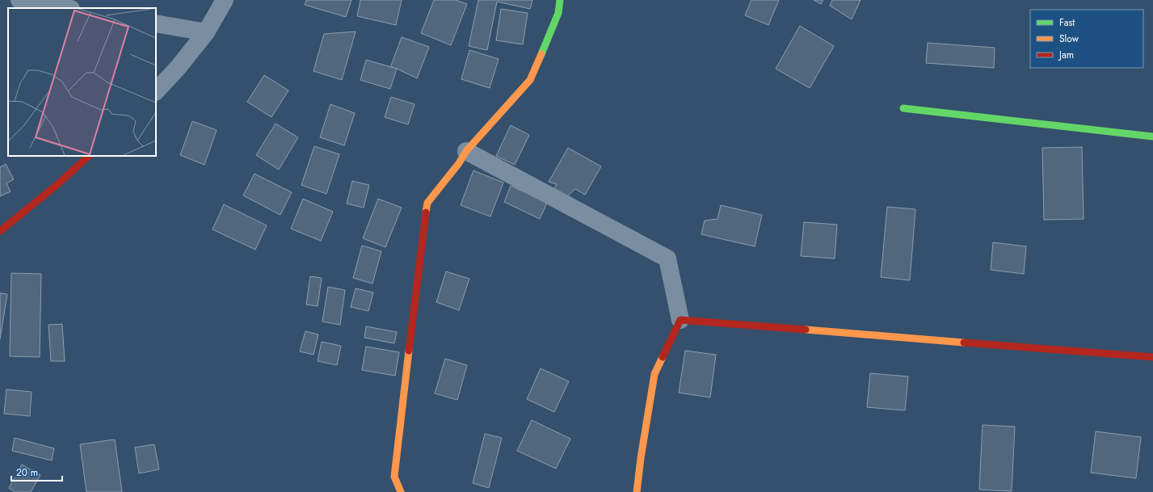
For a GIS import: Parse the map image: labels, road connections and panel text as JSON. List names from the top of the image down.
{
  "legend": ["Fast", "Slow", "Jam"],
  "scale_bar": "20 m"
}
